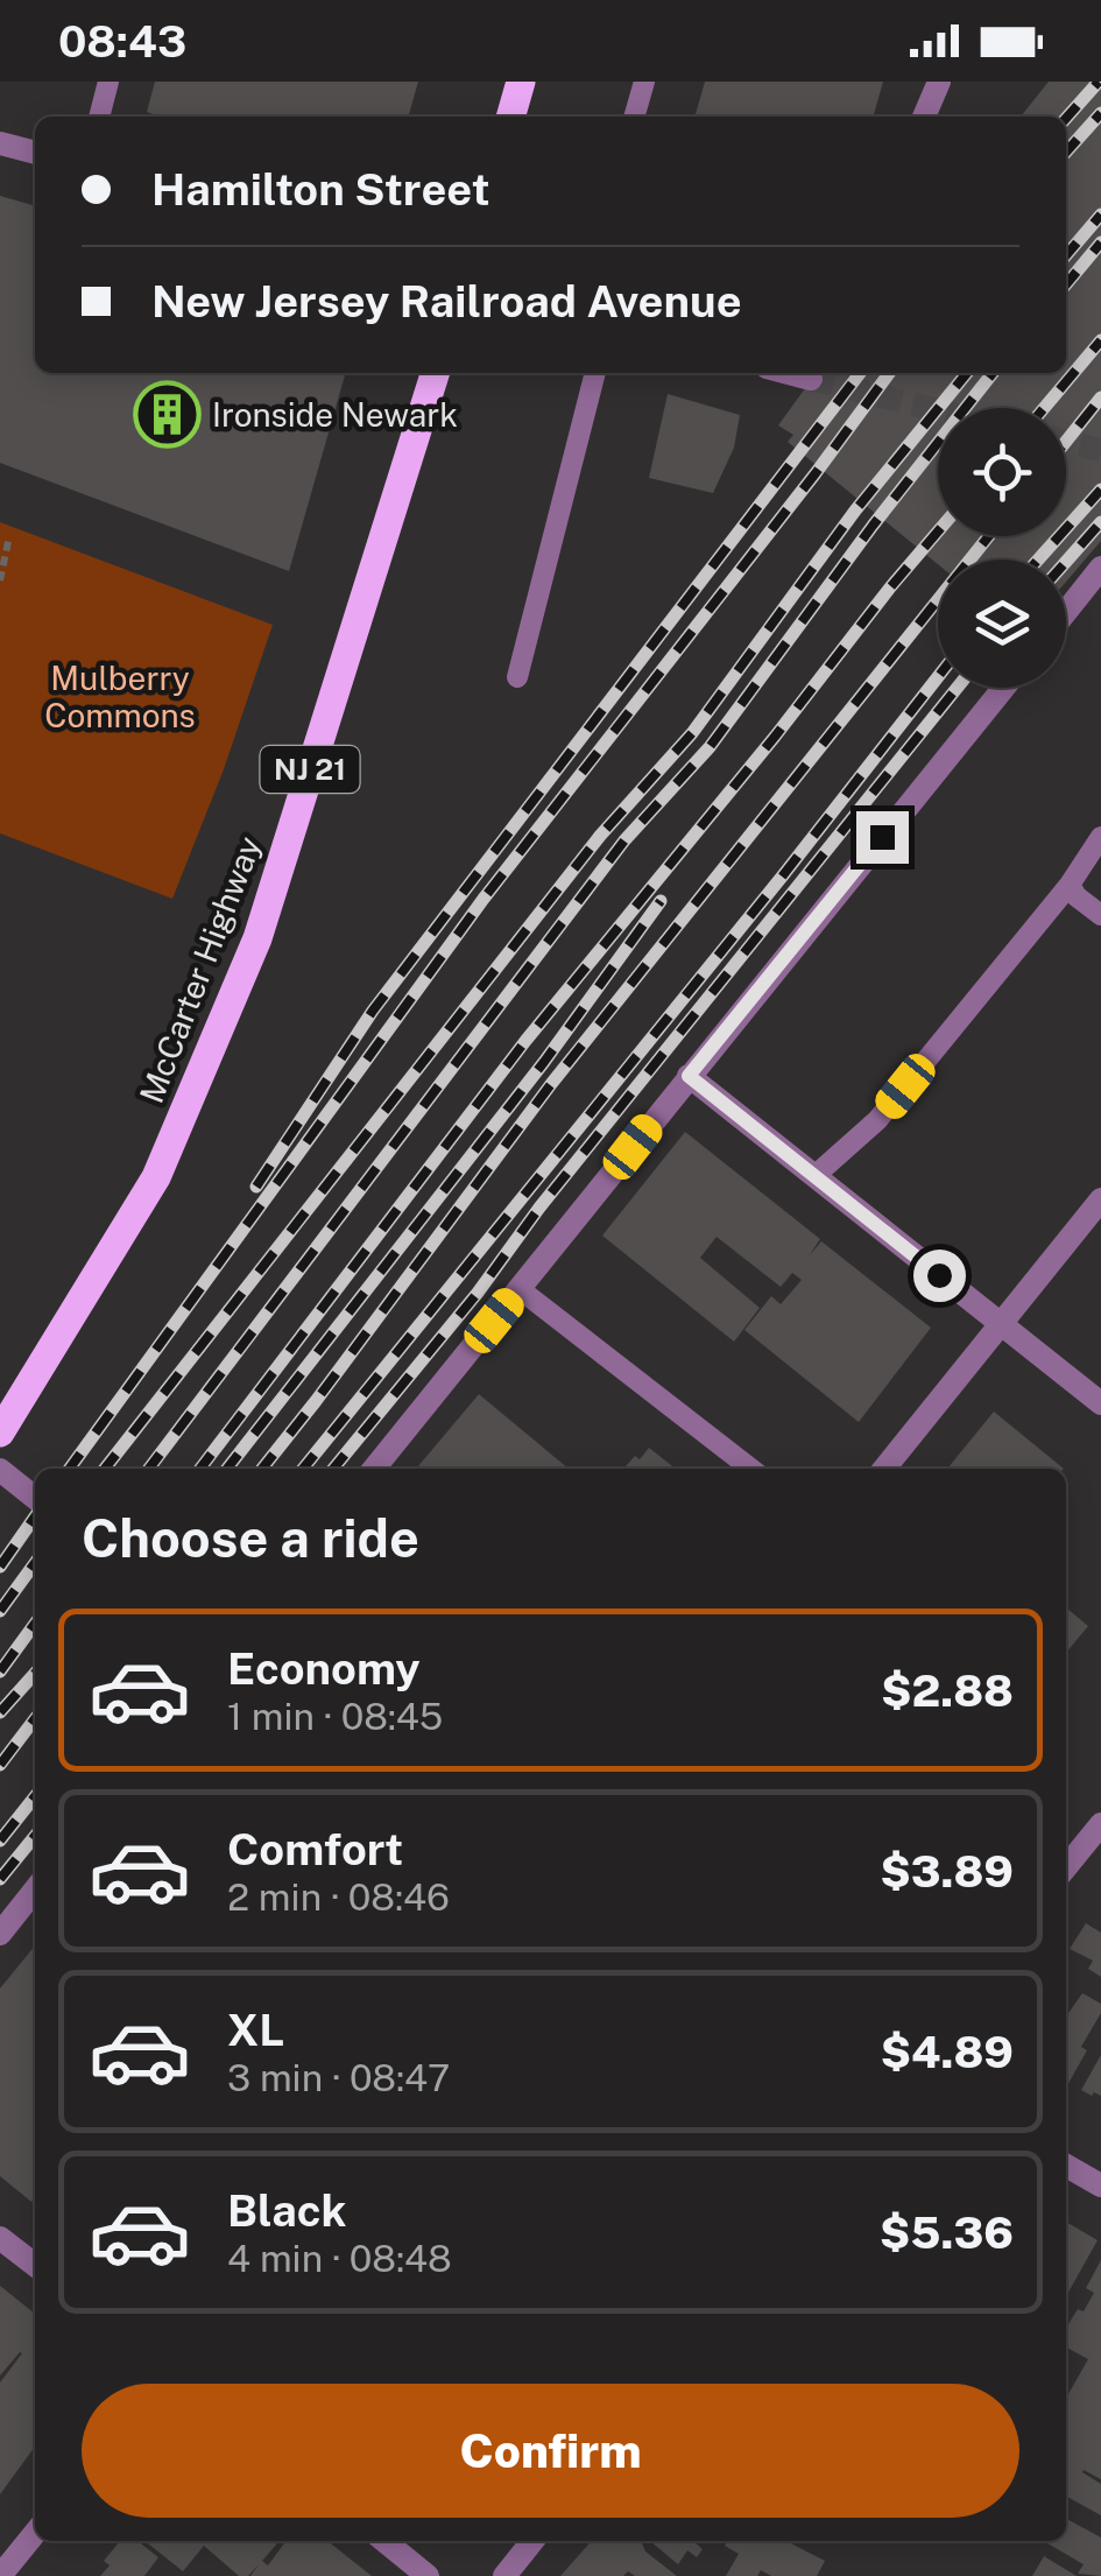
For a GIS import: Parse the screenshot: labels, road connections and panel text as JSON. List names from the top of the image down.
{
  "streets": {
    "main road": ["NJ 21", "McCarter Highway"]
  },
  "parks": ["Mulberry Commons"],
  "places": {
    "building": ["Ironside Newark"]
  },
  "page": {
    "status": "08:43",
    "banner": ["Hamilton Street", "New Jersey Railroad Avenue"],
    "heading": "Choose a ride",
    "list": [
      {
        "name": "Economy",
        "note": "1 min · 08:45",
        "value": "$2.88"
      },
      {
        "name": "Comfort",
        "note": "2 min · 08:46",
        "value": "$3.89"
      },
      {
        "name": "XL",
        "note": "3 min · 08:47",
        "value": "$4.89"
      },
      {
        "name": "Black",
        "note": "4 min · 08:48",
        "value": "$5.36"
      }
    ],
    "buttons": "Confirm"
  }
}
